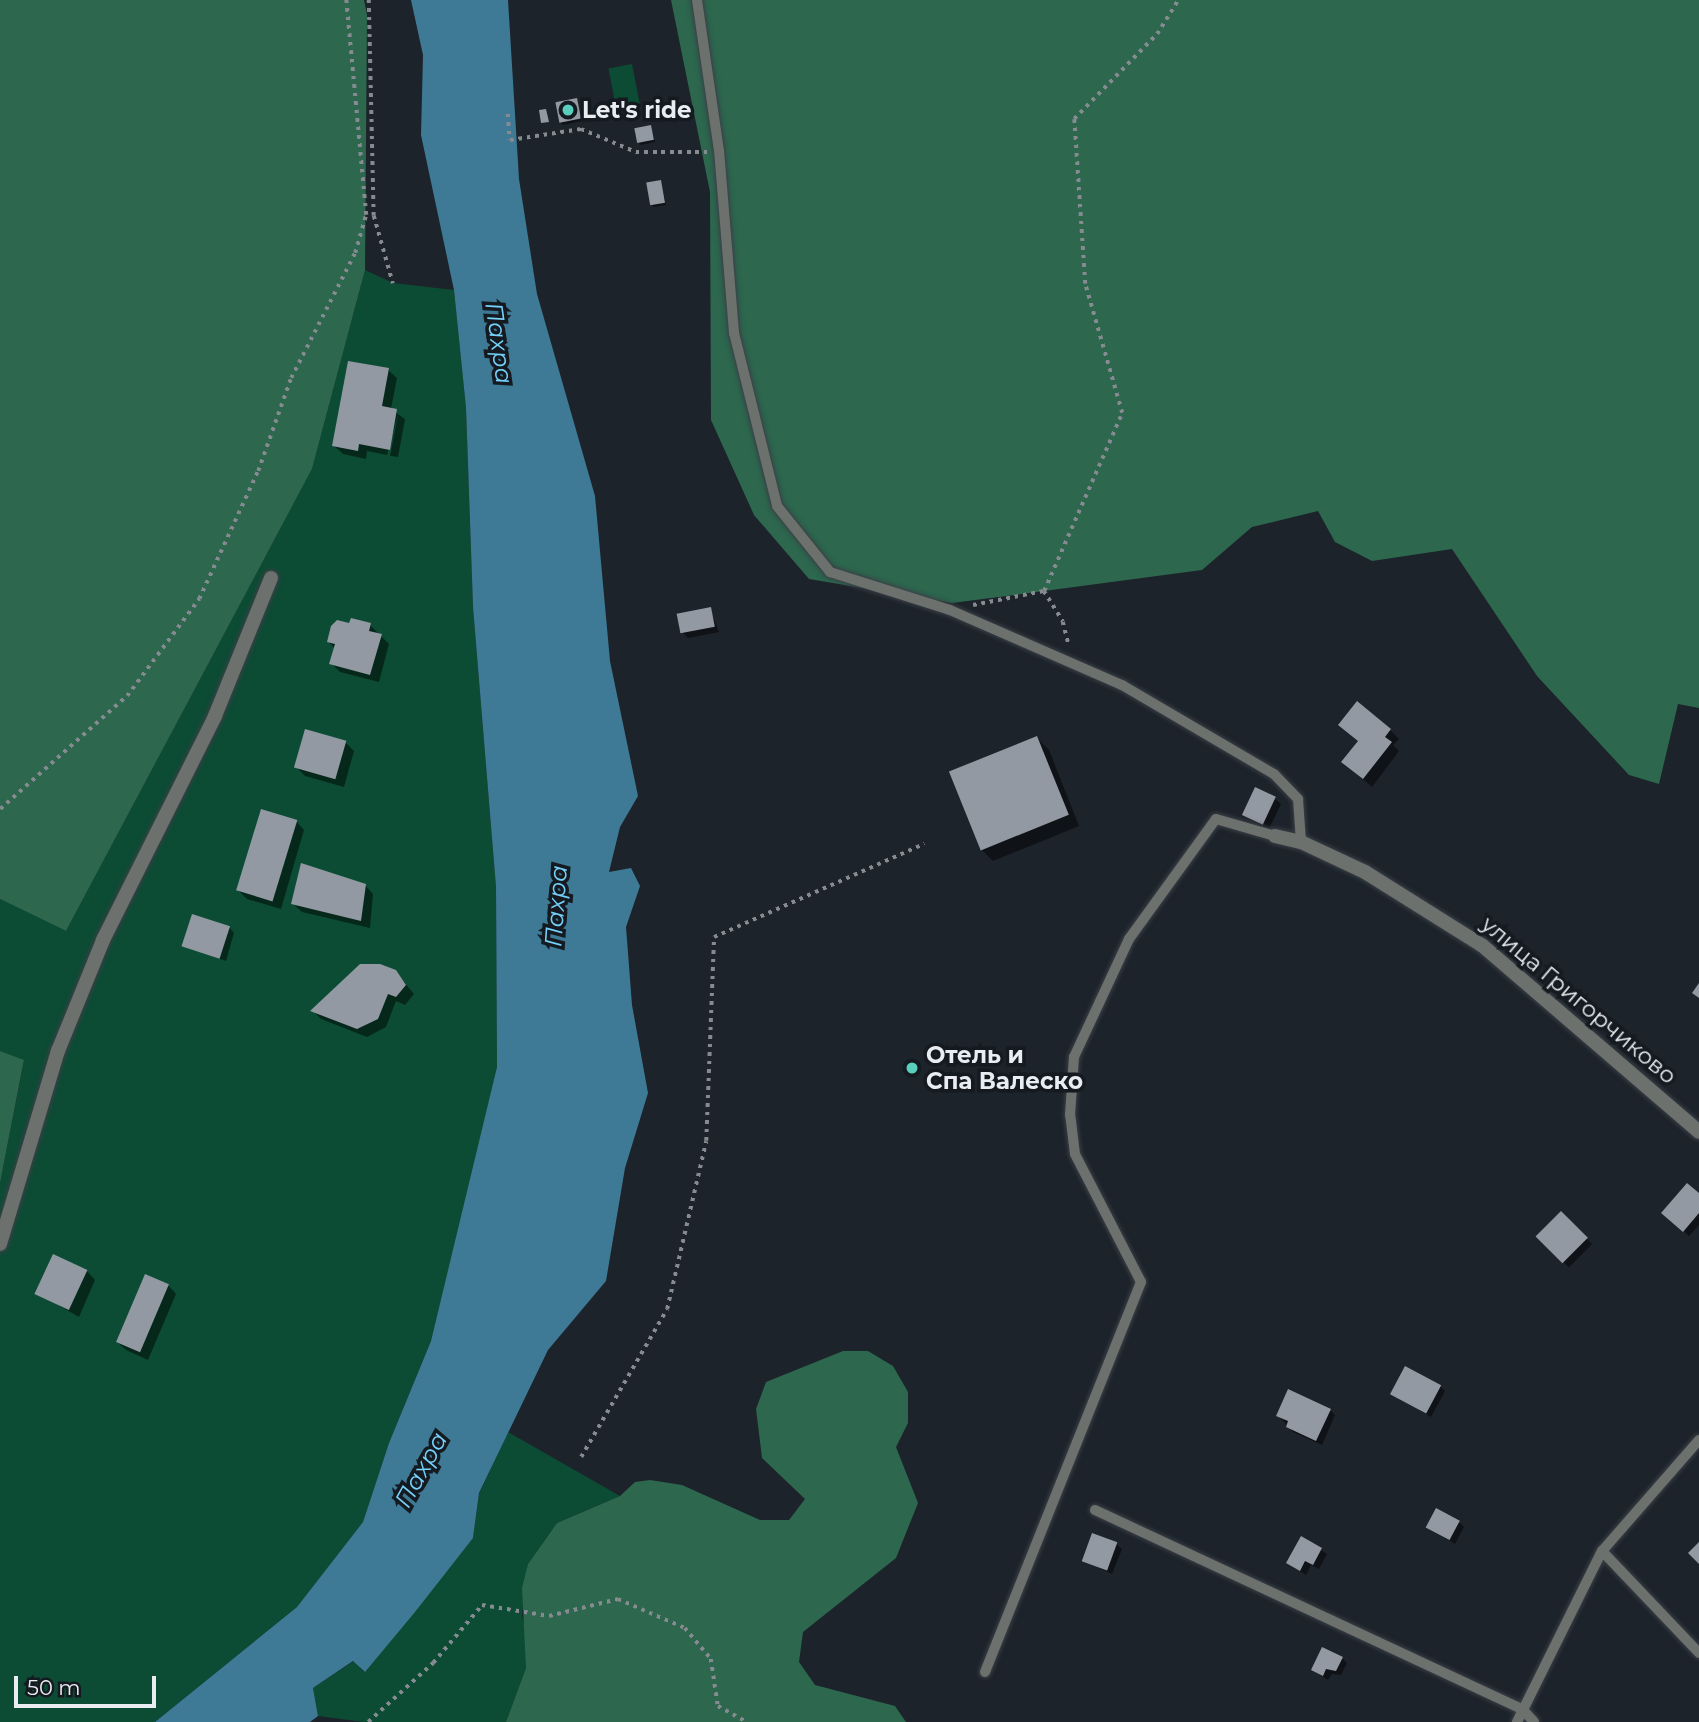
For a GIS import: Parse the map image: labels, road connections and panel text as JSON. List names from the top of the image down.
{
  "streets": {
    "street": ["улица Григорчиково"]
  },
  "water": ["Пахра"],
  "places": ["Let's ride", "Отель и Спа Валеско"],
  "scale_bar": "50 m"
}
